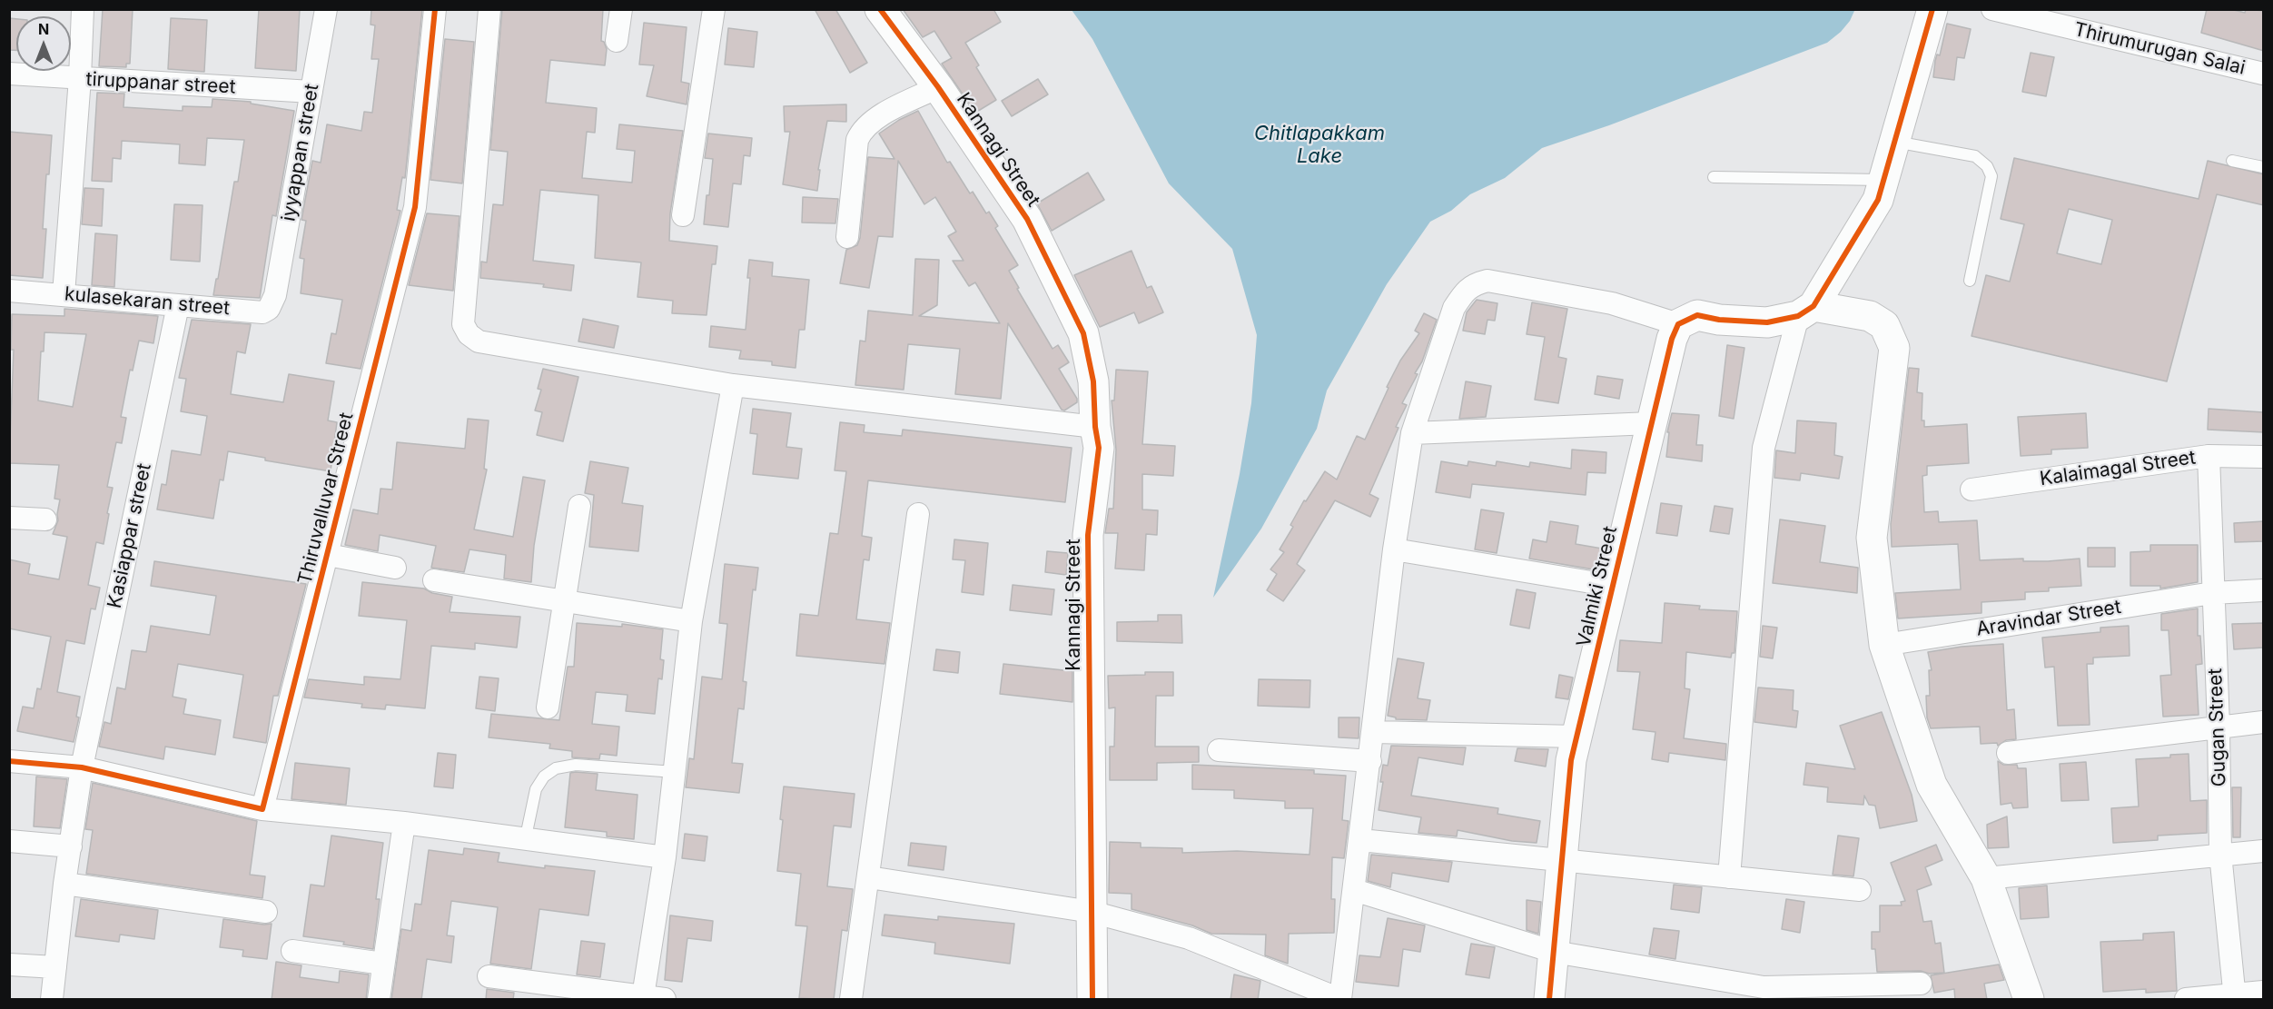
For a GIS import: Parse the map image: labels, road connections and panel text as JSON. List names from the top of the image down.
{
  "streets": {
    "street": [
      "Thirumurugan Salai",
      "tiruppanar street",
      "Kannagi Street",
      "iyyappan street",
      "kulasekaran street",
      "Kalaimagal Street",
      "Thiruvalluvar Street",
      "Kasiappar street",
      "Valmiki Street",
      "Aravindar Street",
      "Gugan Street"
    ]
  },
  "crossings": [
    ["tiruppanar street", "iyyappan street"],
    ["iyyappan street", "kulasekaran street"],
    ["kulasekaran street", "Kasiappar street"],
    ["Kalaimagal Street", "Gugan Street"],
    ["Aravindar Street", "Gugan Street"]
  ],
  "water": ["Chitlapakkam Lake"],
  "north": "top"
}
